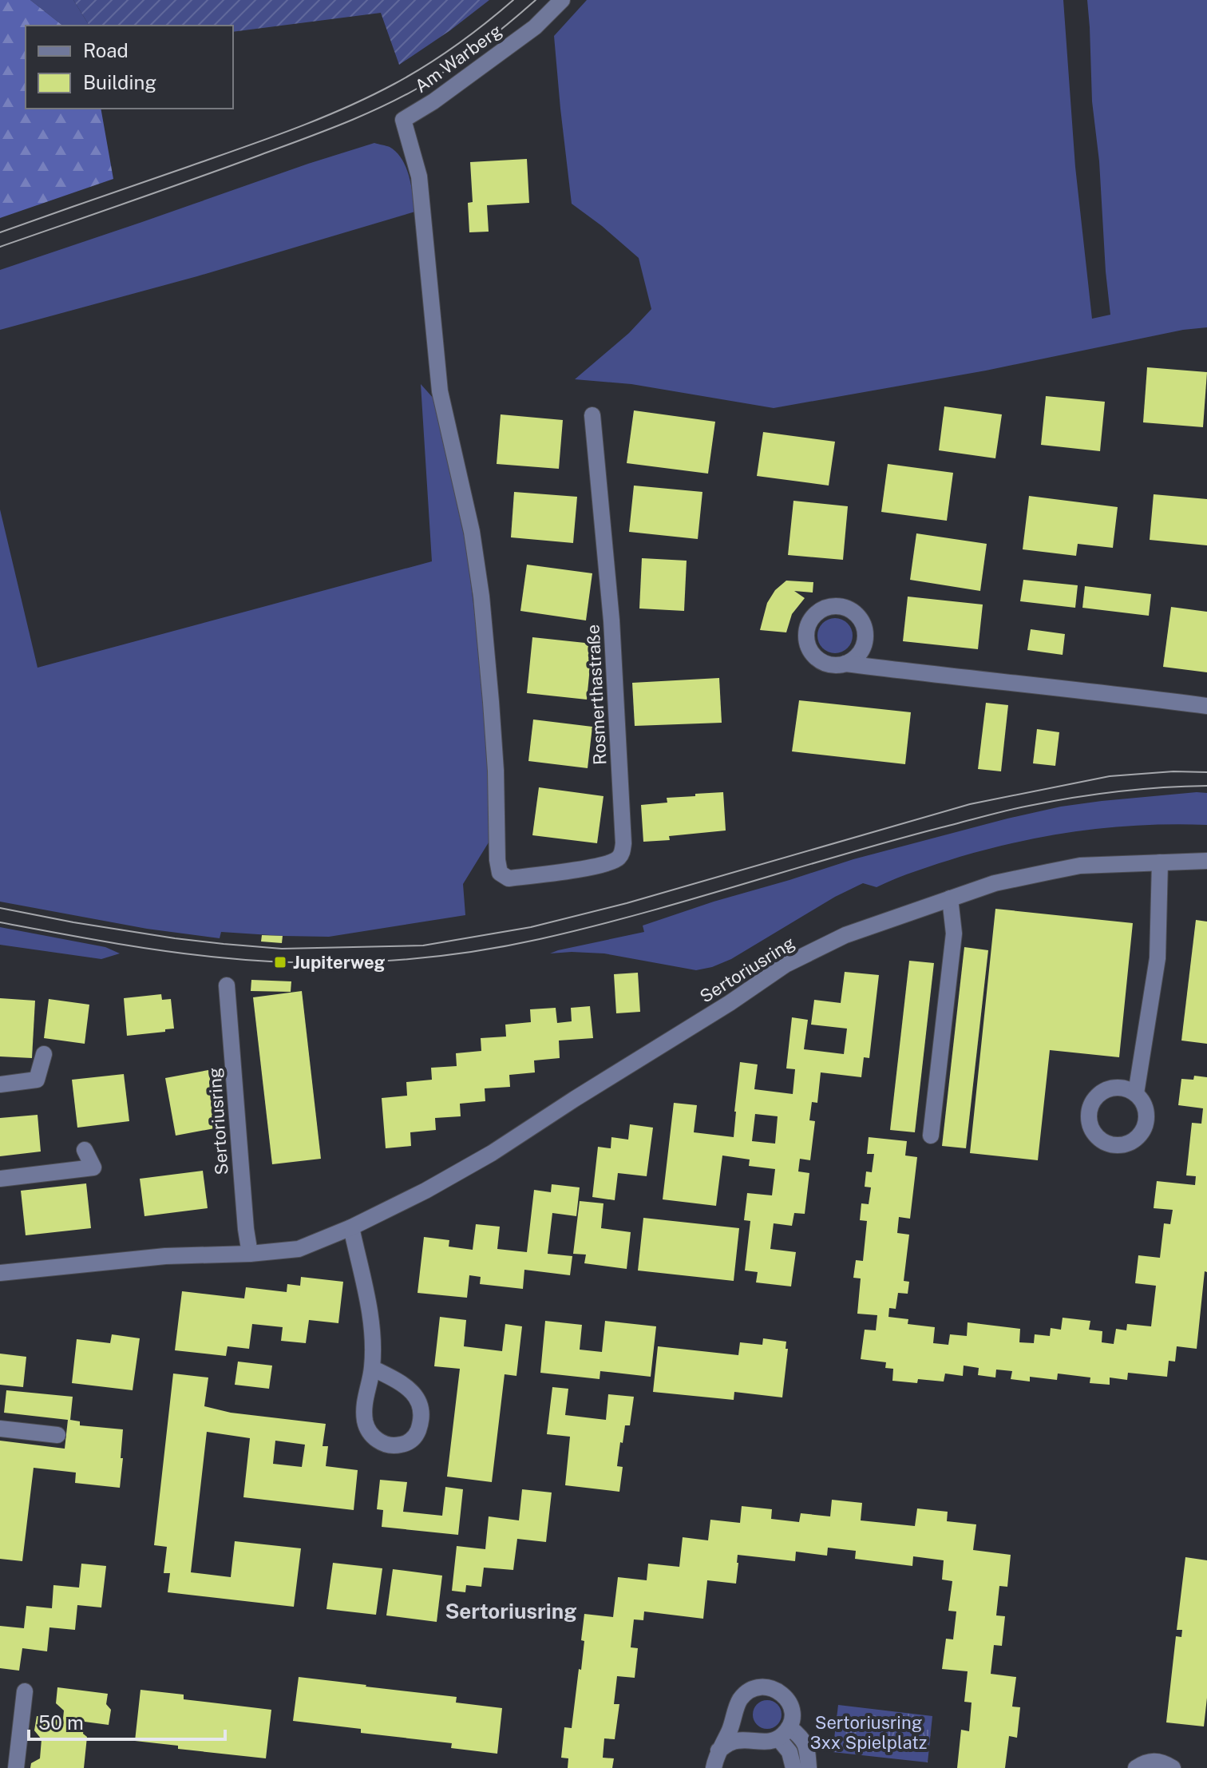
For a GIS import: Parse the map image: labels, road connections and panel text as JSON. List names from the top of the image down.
{
  "streets": {
    "street": ["Am Warberg", "Rosmerthastraße", "Sertoriusring"]
  },
  "crossings": [
    ["Am Warberg", "Rosmerthastraße"]
  ],
  "districts": ["Sertoriusring"],
  "parks": ["Sertoriusring 3xx Spielplatz"],
  "places": {
    "transit": ["Jupiterweg"]
  },
  "legend": ["Road", "Building"],
  "scale_bar": "50 m"
}
